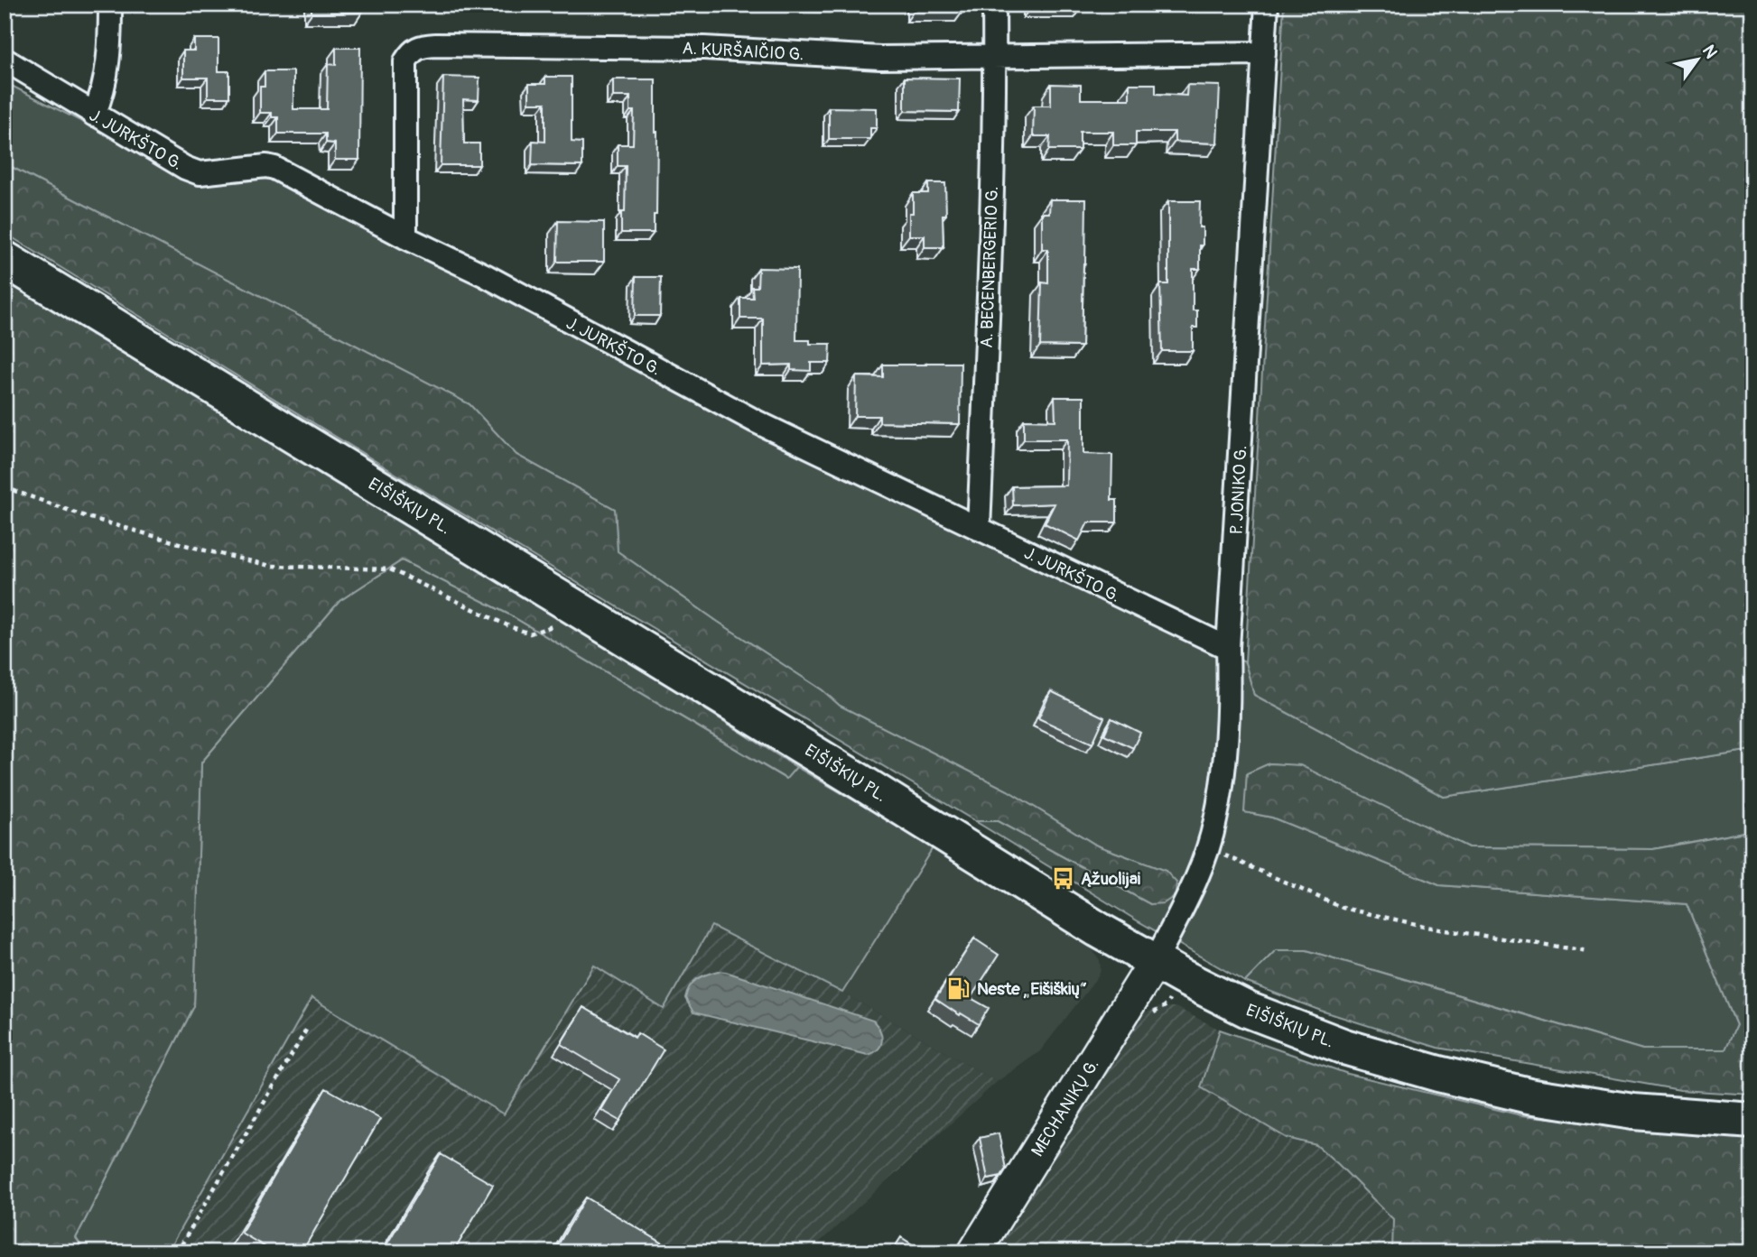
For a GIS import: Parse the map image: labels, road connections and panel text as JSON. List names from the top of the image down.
{
  "streets": {
    "main road": ["EIŠIŠKIŲ PL.", "MECHANIKŲ G."],
    "street": [
      "A. KURŠAIČIO G.",
      "J. JURKŠTO G.",
      "A. BECENBERGERIO G.",
      "P. JONIKO G."
    ]
  },
  "crossings": [
    ["A. KURŠAIČIO G.", "J. JURKŠTO G."],
    ["A. KURŠAIČIO G.", "A. BECENBERGERIO G."],
    ["A. KURŠAIČIO G.", "P. JONIKO G."],
    ["J. JURKŠTO G.", "A. BECENBERGERIO G."],
    ["J. JURKŠTO G.", "P. JONIKO G."],
    ["P. JONIKO G.", "EIŠIŠKIŲ PL."],
    ["P. JONIKO G.", "MECHANIKŲ G."],
    ["EIŠIŠKIŲ PL.", "MECHANIKŲ G."]
  ],
  "places": {
    "bus stop": ["Ąžuolijai"],
    "fuel station": ["Neste „Eišiškių“"]
  },
  "north": "top right"
}
